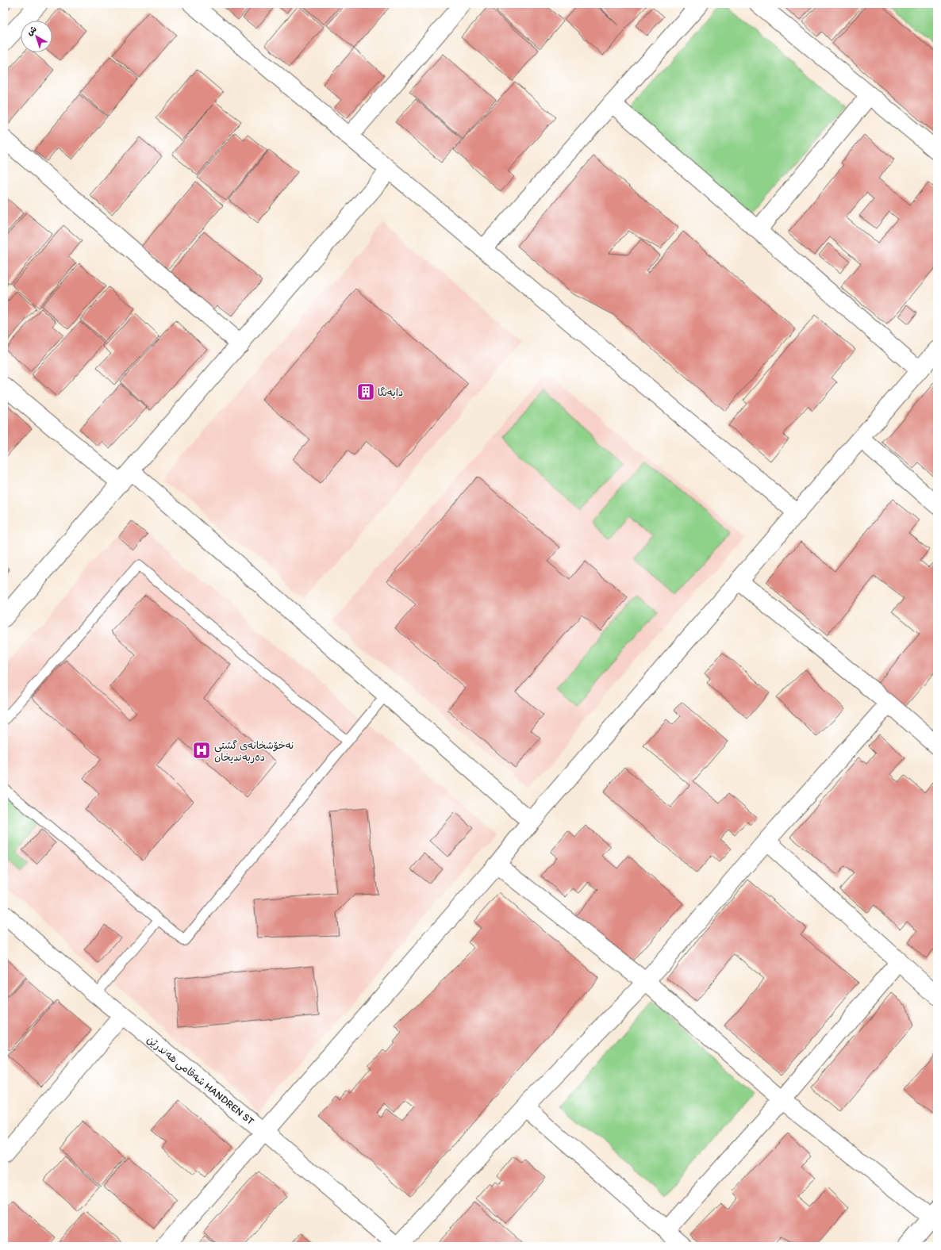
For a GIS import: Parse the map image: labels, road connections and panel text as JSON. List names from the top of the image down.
{
  "streets": {
    "street": ["شەقامی هەندرێن HANDREN ST"]
  },
  "places": {
    "building": ["دایەنگا"],
    "hospital": ["نەخۆشخانەی گشتی دەربەندیخان"]
  },
  "north": "top left"
}
